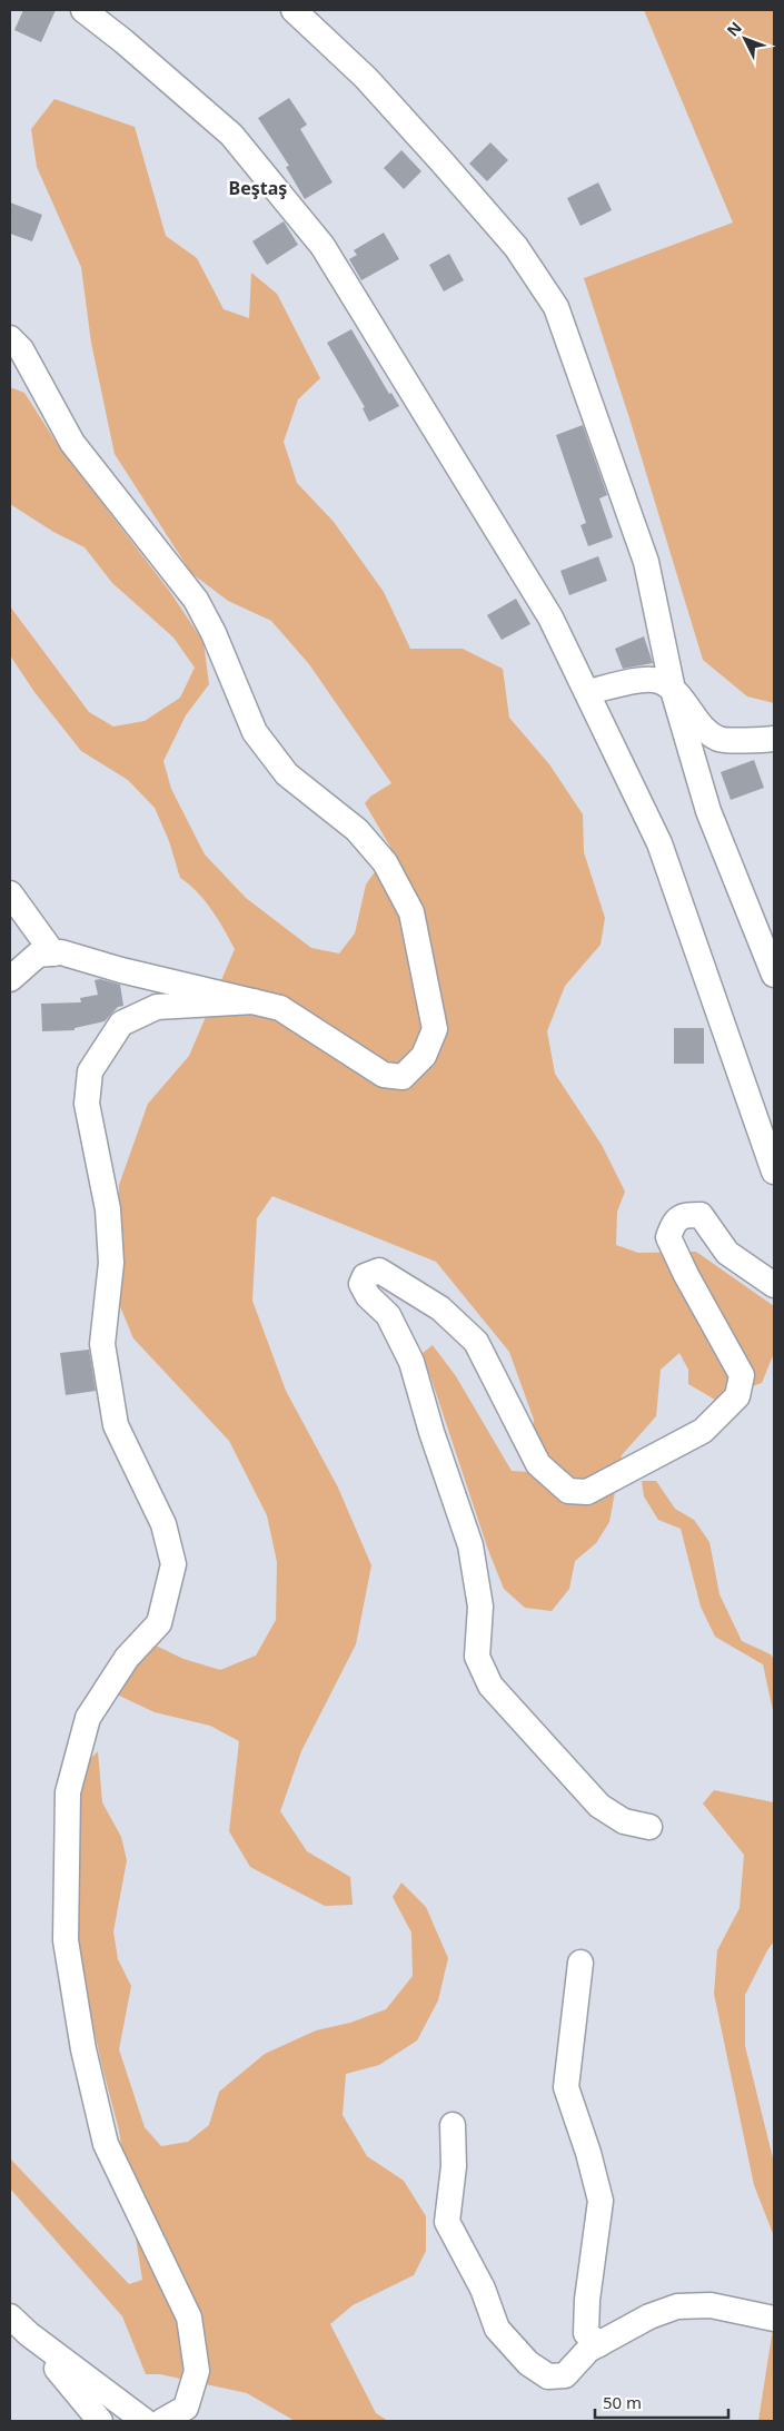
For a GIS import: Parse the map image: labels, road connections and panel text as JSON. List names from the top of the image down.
{
  "districts": ["Beştaş"],
  "scale_bar": "50 m",
  "north": "top left"
}
